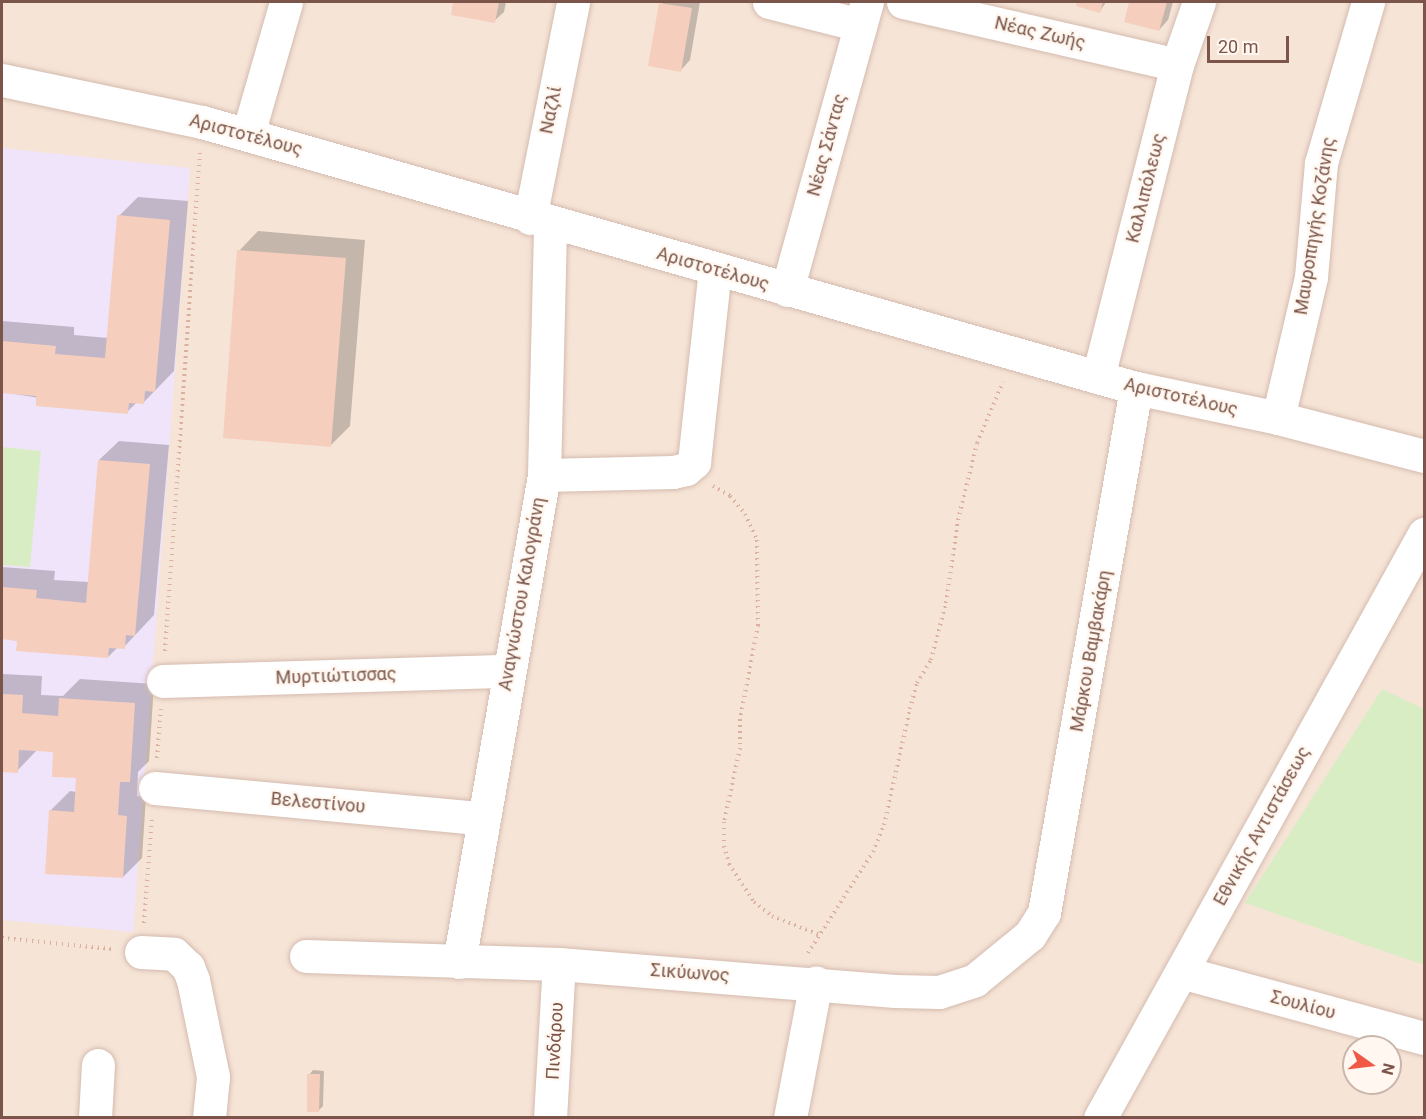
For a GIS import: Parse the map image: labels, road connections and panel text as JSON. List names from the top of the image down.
{
  "streets": {
    "street": [
      "Νέας Ζωής",
      "Ναζλί",
      "Αριστοτέλους",
      "Νέας Σάντας",
      "Καλλιπόλεως",
      "Μαυροπηγής Κοζάνης",
      "Αναγνώστου Καλογράνη",
      "Μάρκου Βαμβακάρη",
      "Μυρτιώτισσας",
      "Βελεστίνου",
      "Εθνικής Αντιστάσεως",
      "Σικύωνος",
      "Σουλίου",
      "Πινδάρου"
    ]
  },
  "crossings": [
    ["Νέας Ζωής", "Καλλιπόλεως"],
    ["Ναζλί", "Αριστοτέλους"],
    ["Ναζλί", "Αναγνώστου Καλογράνη"],
    ["Αριστοτέλους", "Νέας Σάντας"],
    ["Αριστοτέλους", "Καλλιπόλεως"],
    ["Αριστοτέλους", "Μαυροπηγής Κοζάνης"],
    ["Αριστοτέλους", "Αναγνώστου Καλογράνη"],
    ["Αριστοτέλους", "Μάρκου Βαμβακάρη"],
    ["Αναγνώστου Καλογράνη", "Μυρτιώτισσας"],
    ["Αναγνώστου Καλογράνη", "Βελεστίνου"],
    ["Αναγνώστου Καλογράνη", "Σικύωνος"],
    ["Μάρκου Βαμβακάρη", "Σικύωνος"],
    ["Εθνικής Αντιστάσεως", "Σουλίου"],
    ["Σικύωνος", "Πινδάρου"]
  ],
  "scale_bar": "20 m",
  "north": "right"
}
